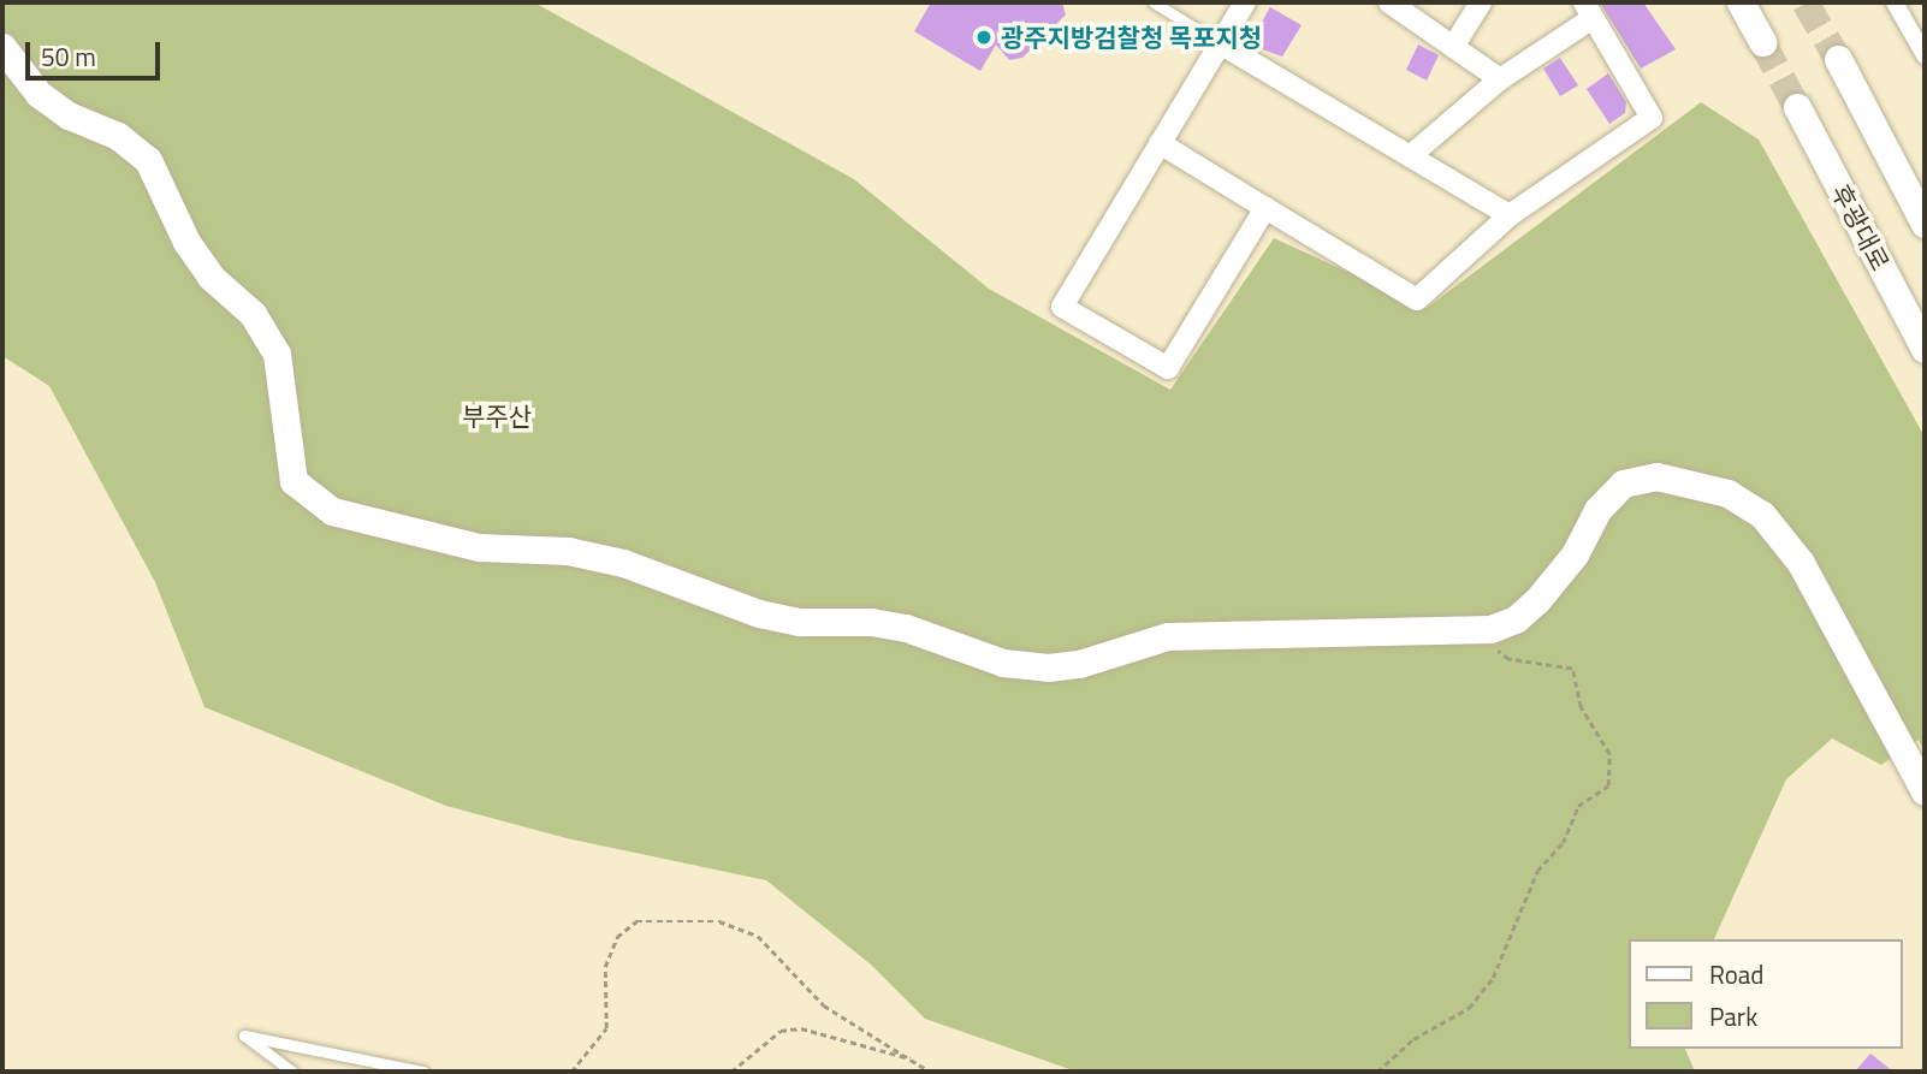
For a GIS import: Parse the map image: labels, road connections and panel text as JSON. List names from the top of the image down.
{
  "streets": {
    "street": ["후광대로"]
  },
  "parks": ["부주산"],
  "places": ["광주지방검찰청 목포지청"],
  "legend": ["Road", "Park"],
  "scale_bar": "50 m"
}
